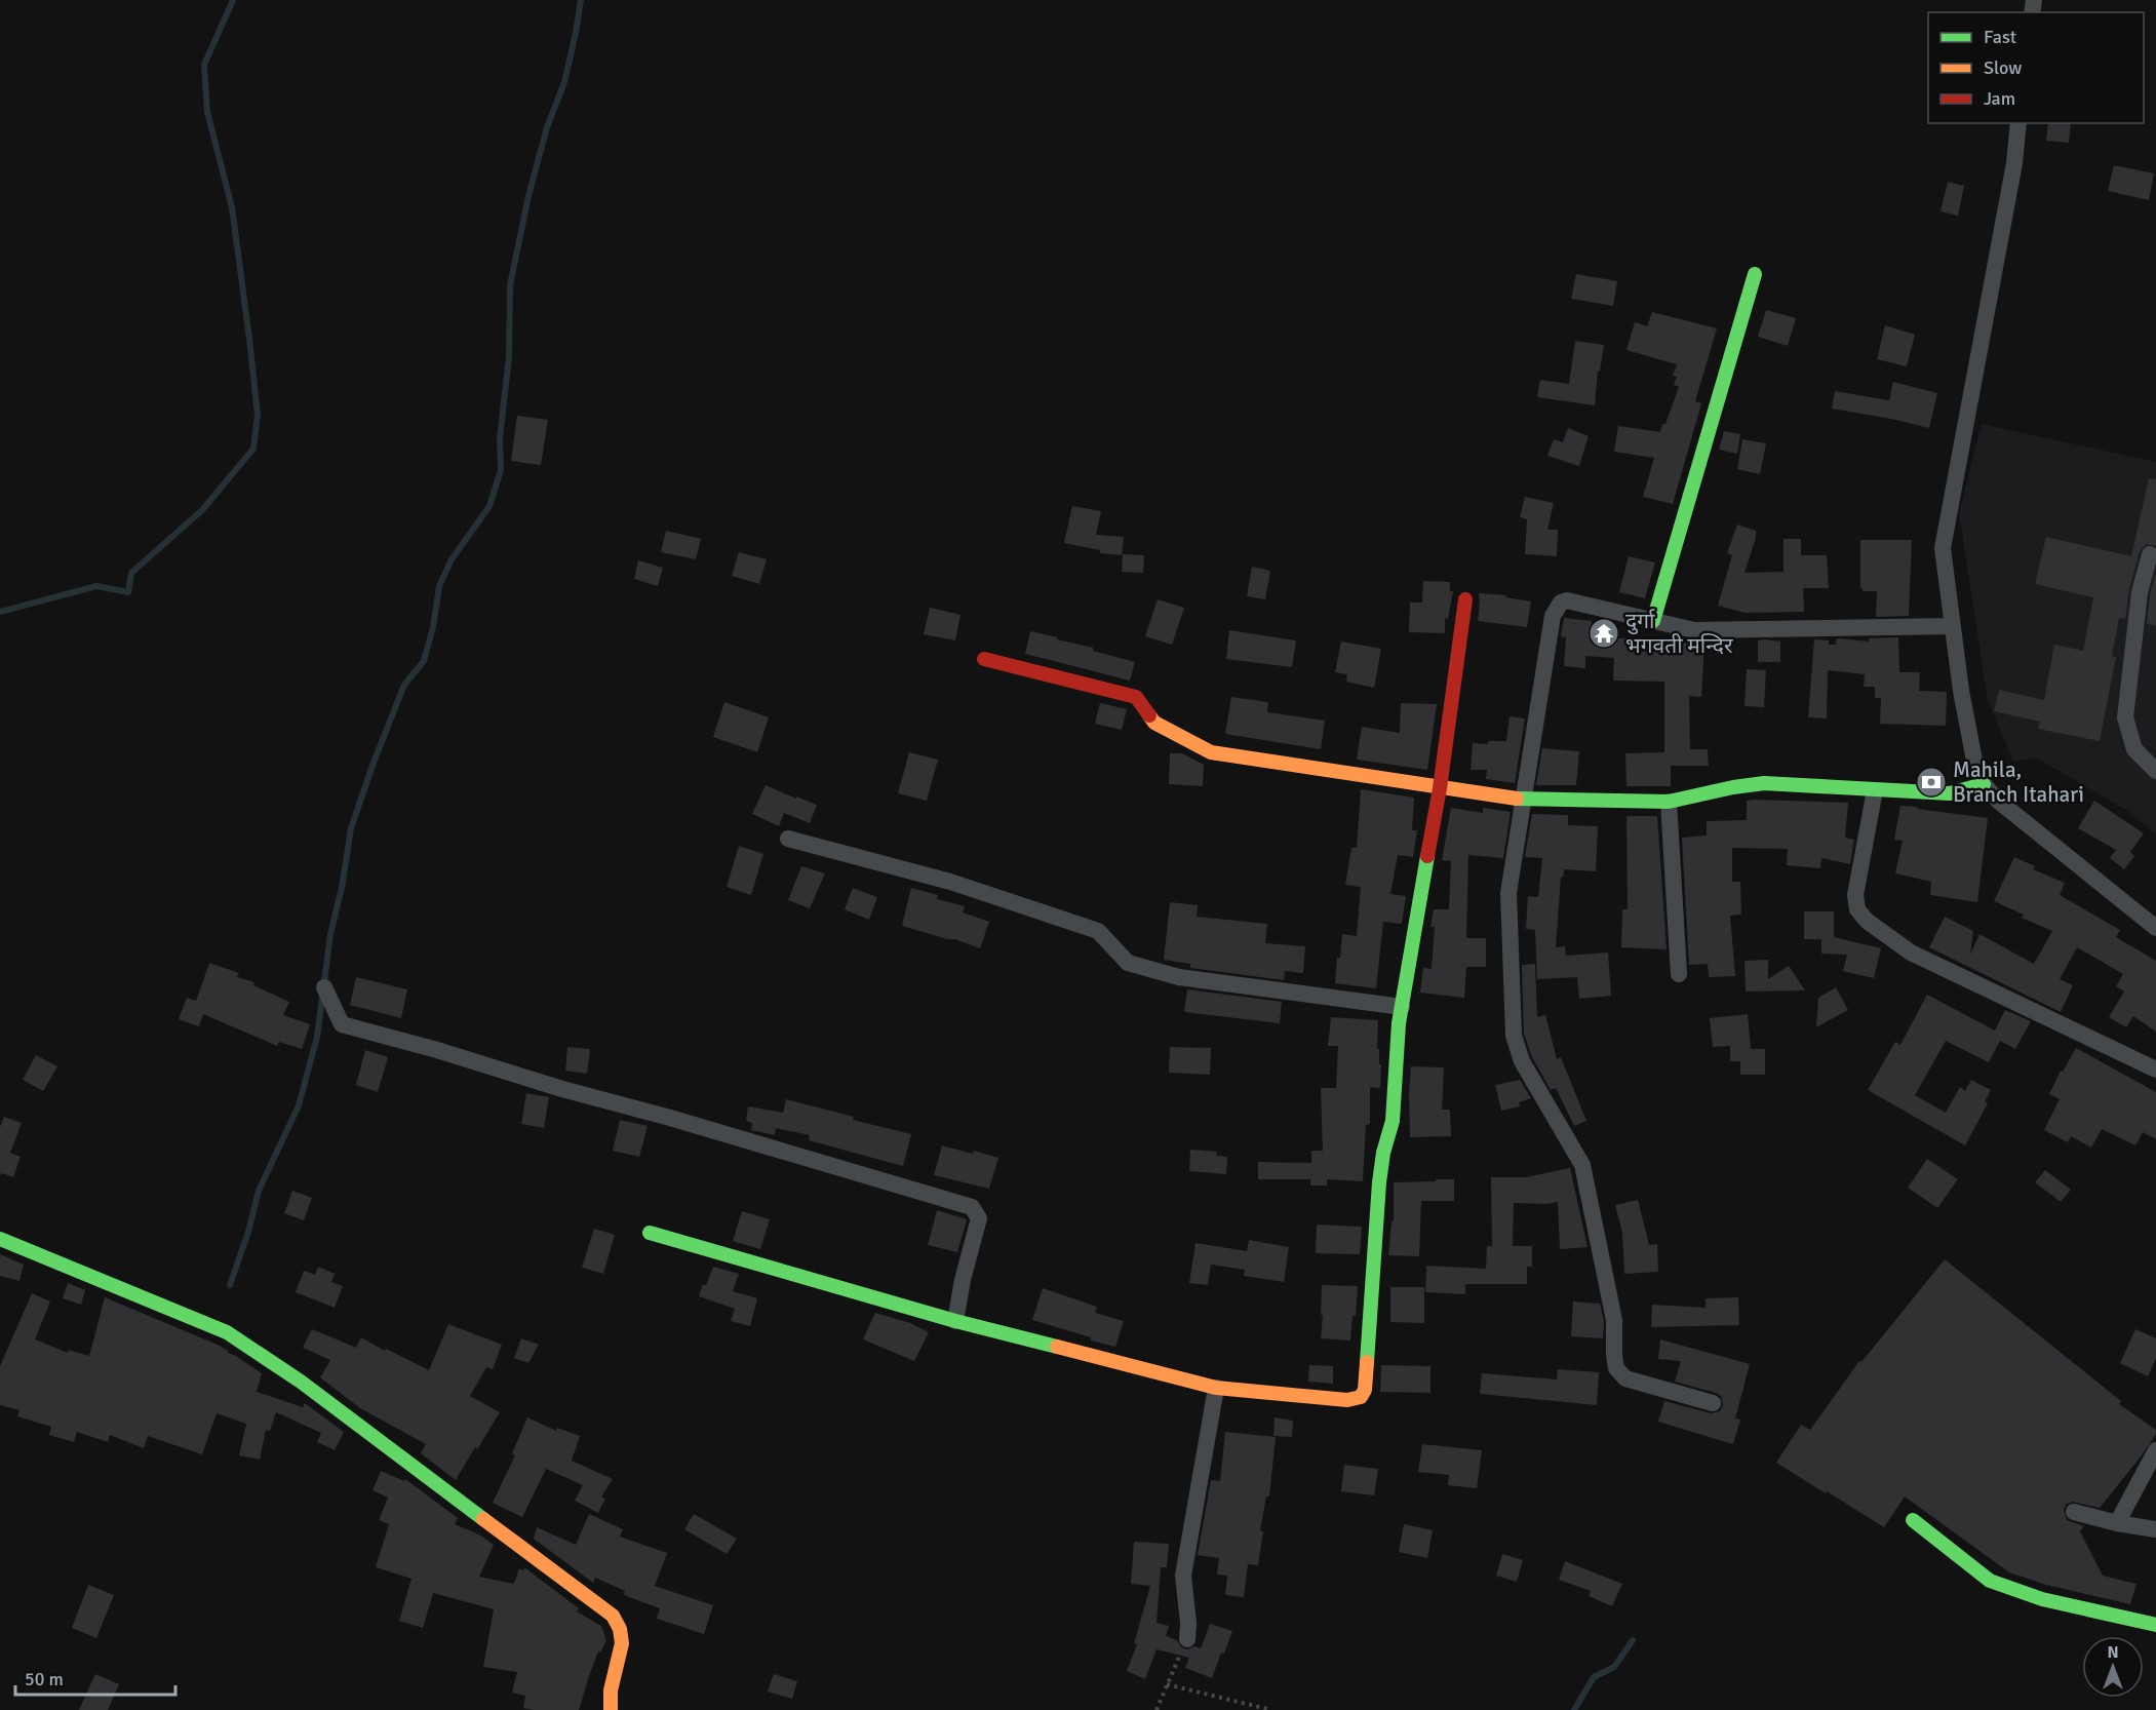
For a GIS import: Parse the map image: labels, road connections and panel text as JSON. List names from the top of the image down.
{
  "places": {
    "temple": ["दुर्गा भगवती मन्दिर"],
    "bank": ["Mahila, Branch Itahari"]
  },
  "legend": ["Fast", "Slow", "Jam"],
  "scale_bar": "50 m",
  "north": "top"
}
